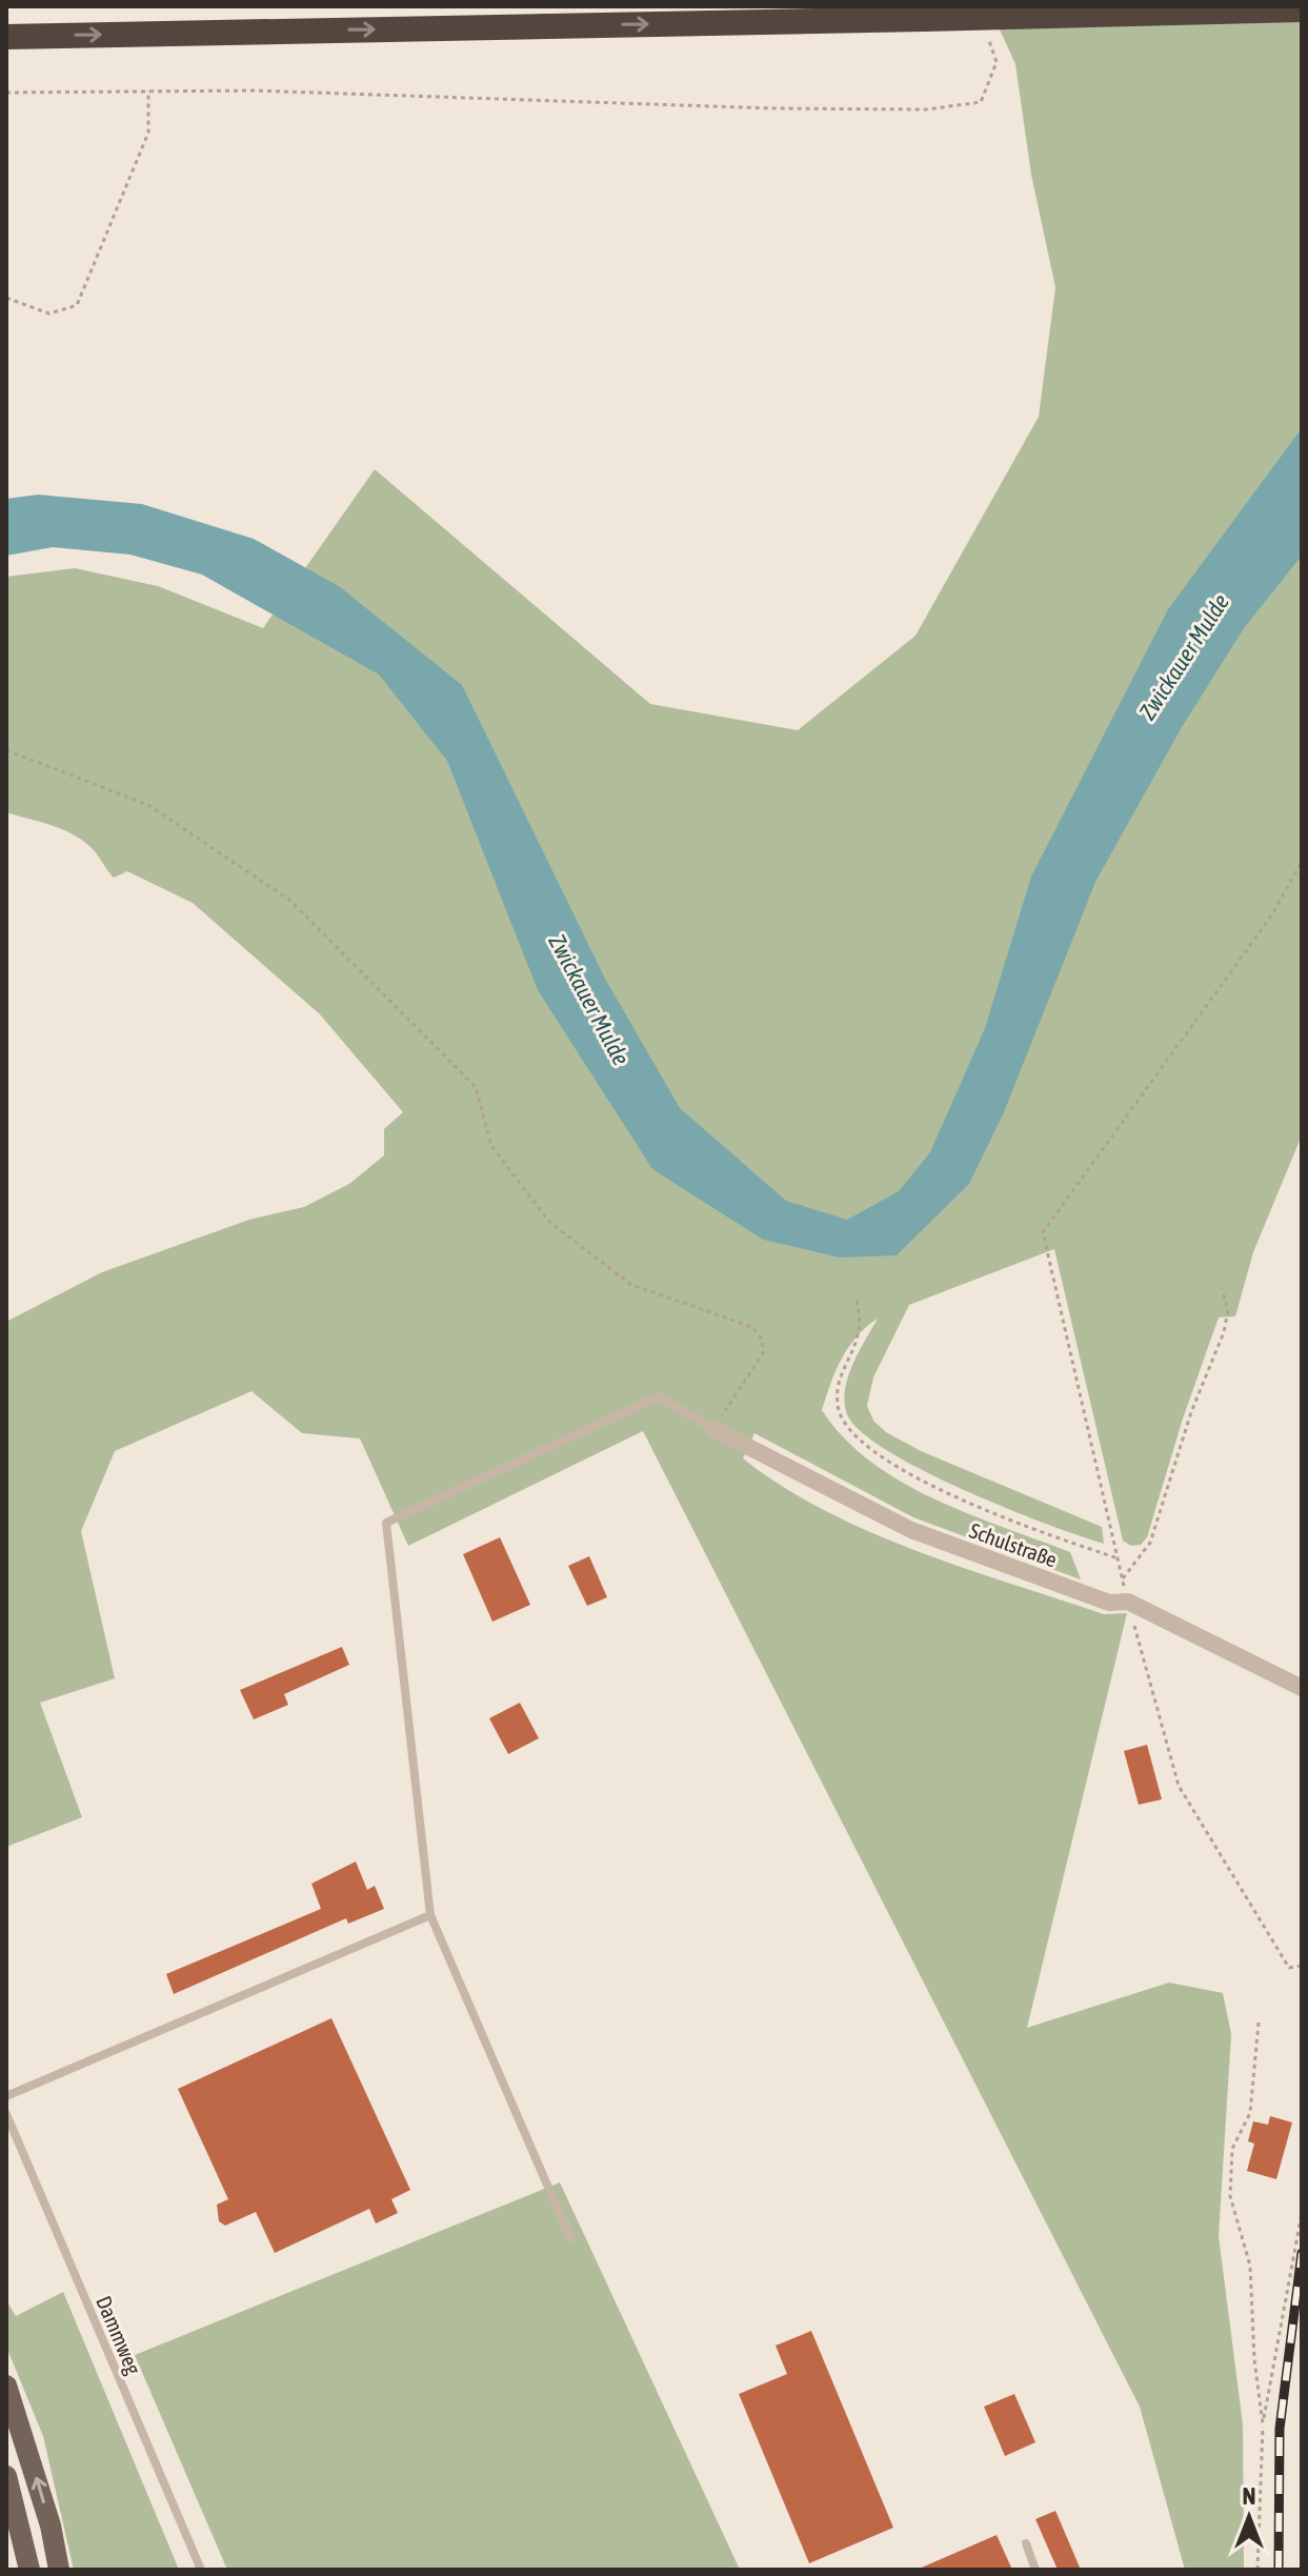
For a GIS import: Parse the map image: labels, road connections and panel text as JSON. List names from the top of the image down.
{
  "streets": {
    "street": ["Schulstraße"],
    "lane": ["Dammweg"]
  },
  "water": ["Zwickauer Mulde"],
  "north": "top"
}
